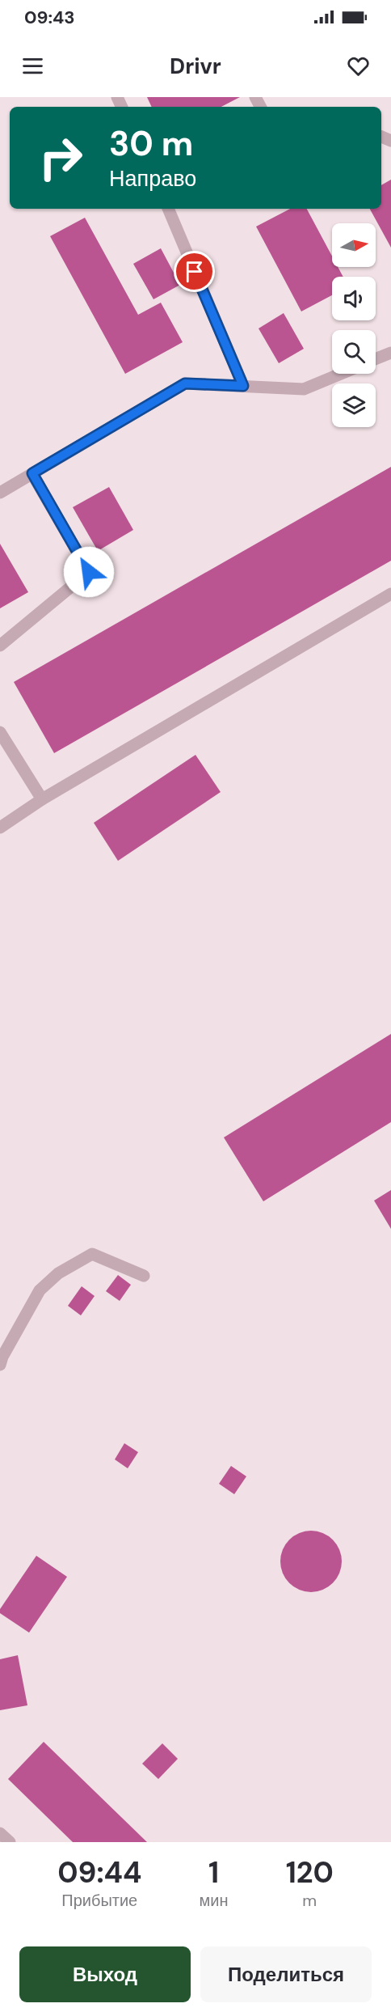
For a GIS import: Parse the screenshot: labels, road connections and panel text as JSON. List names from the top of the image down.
{
  "north": "right",
  "page": {
    "status": "09:43",
    "header": "Drivr",
    "turn": ["30 m", "Направо"],
    "eta": [
      "09:44",
      "Прибытие",
      "1",
      "мин",
      "120",
      "m"
    ],
    "buttons": ["Выход", "Поделиться"]
  }
}
